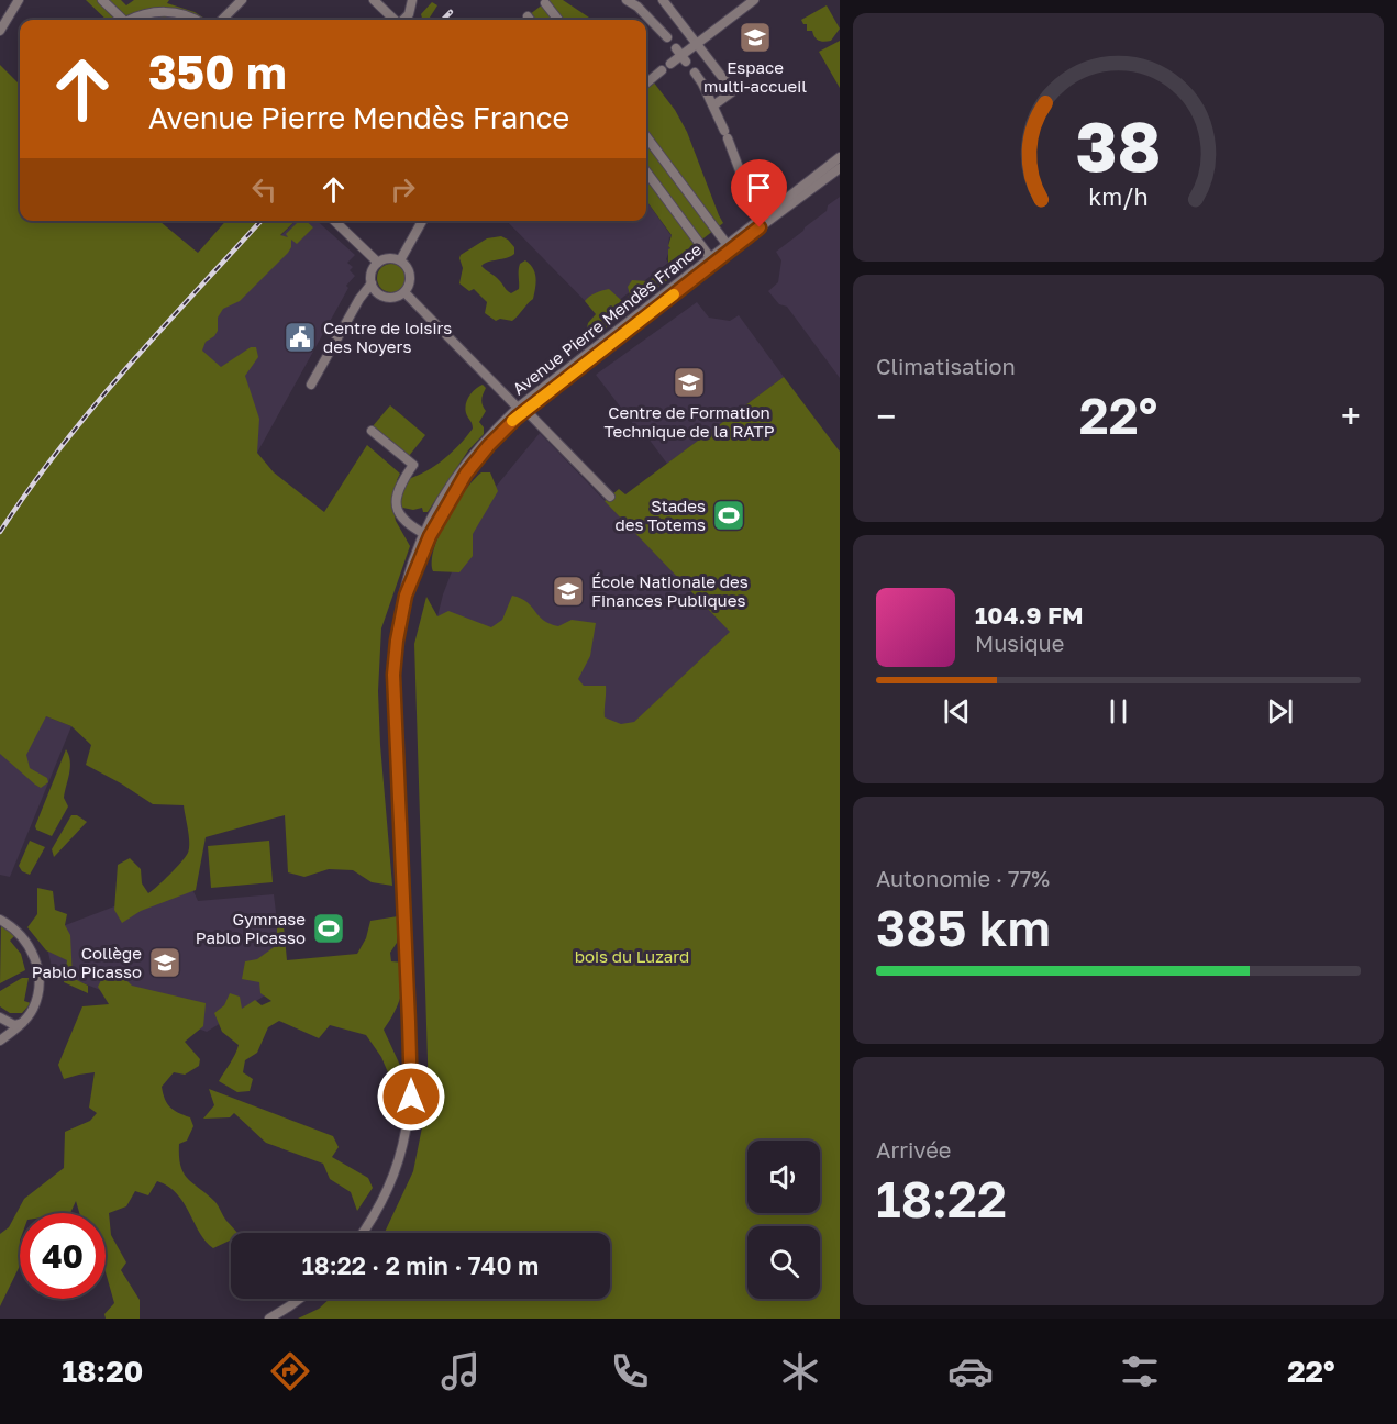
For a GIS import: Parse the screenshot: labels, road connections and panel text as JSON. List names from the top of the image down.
{
  "streets": {
    "street": ["Avenue Pierre Mendès France"]
  },
  "parks": ["bois du Luzard"],
  "places": {
    "school or university": [
      "Espace multi-accueil",
      "Centre de Formation Technique de la RATP",
      "École Nationale des Finances Publiques",
      "Collège Pablo Picasso"
    ],
    "public building": ["Centre de loisirs des Noyers"],
    "sports": ["Stades des Totems", "Gymnase Pablo Picasso"]
  },
  "page": {
    "turn": ["350 m", "Avenue Pierre Mendès France"],
    "tile": [
      "Climatisation",
      ["Autonomie · 77%", "385 km"],
      ["Arrivée", "18:22"]
    ],
    "heat": ["−", "22°", "+"],
    "song": ["104.9 FM", "Musique"],
    "limit": "40",
    "trip": "18:22 · 2 min · 740 m",
    "tabs": ["18:20", "22°"],
    "gauge": ["38", "km/h"]
  }
}
